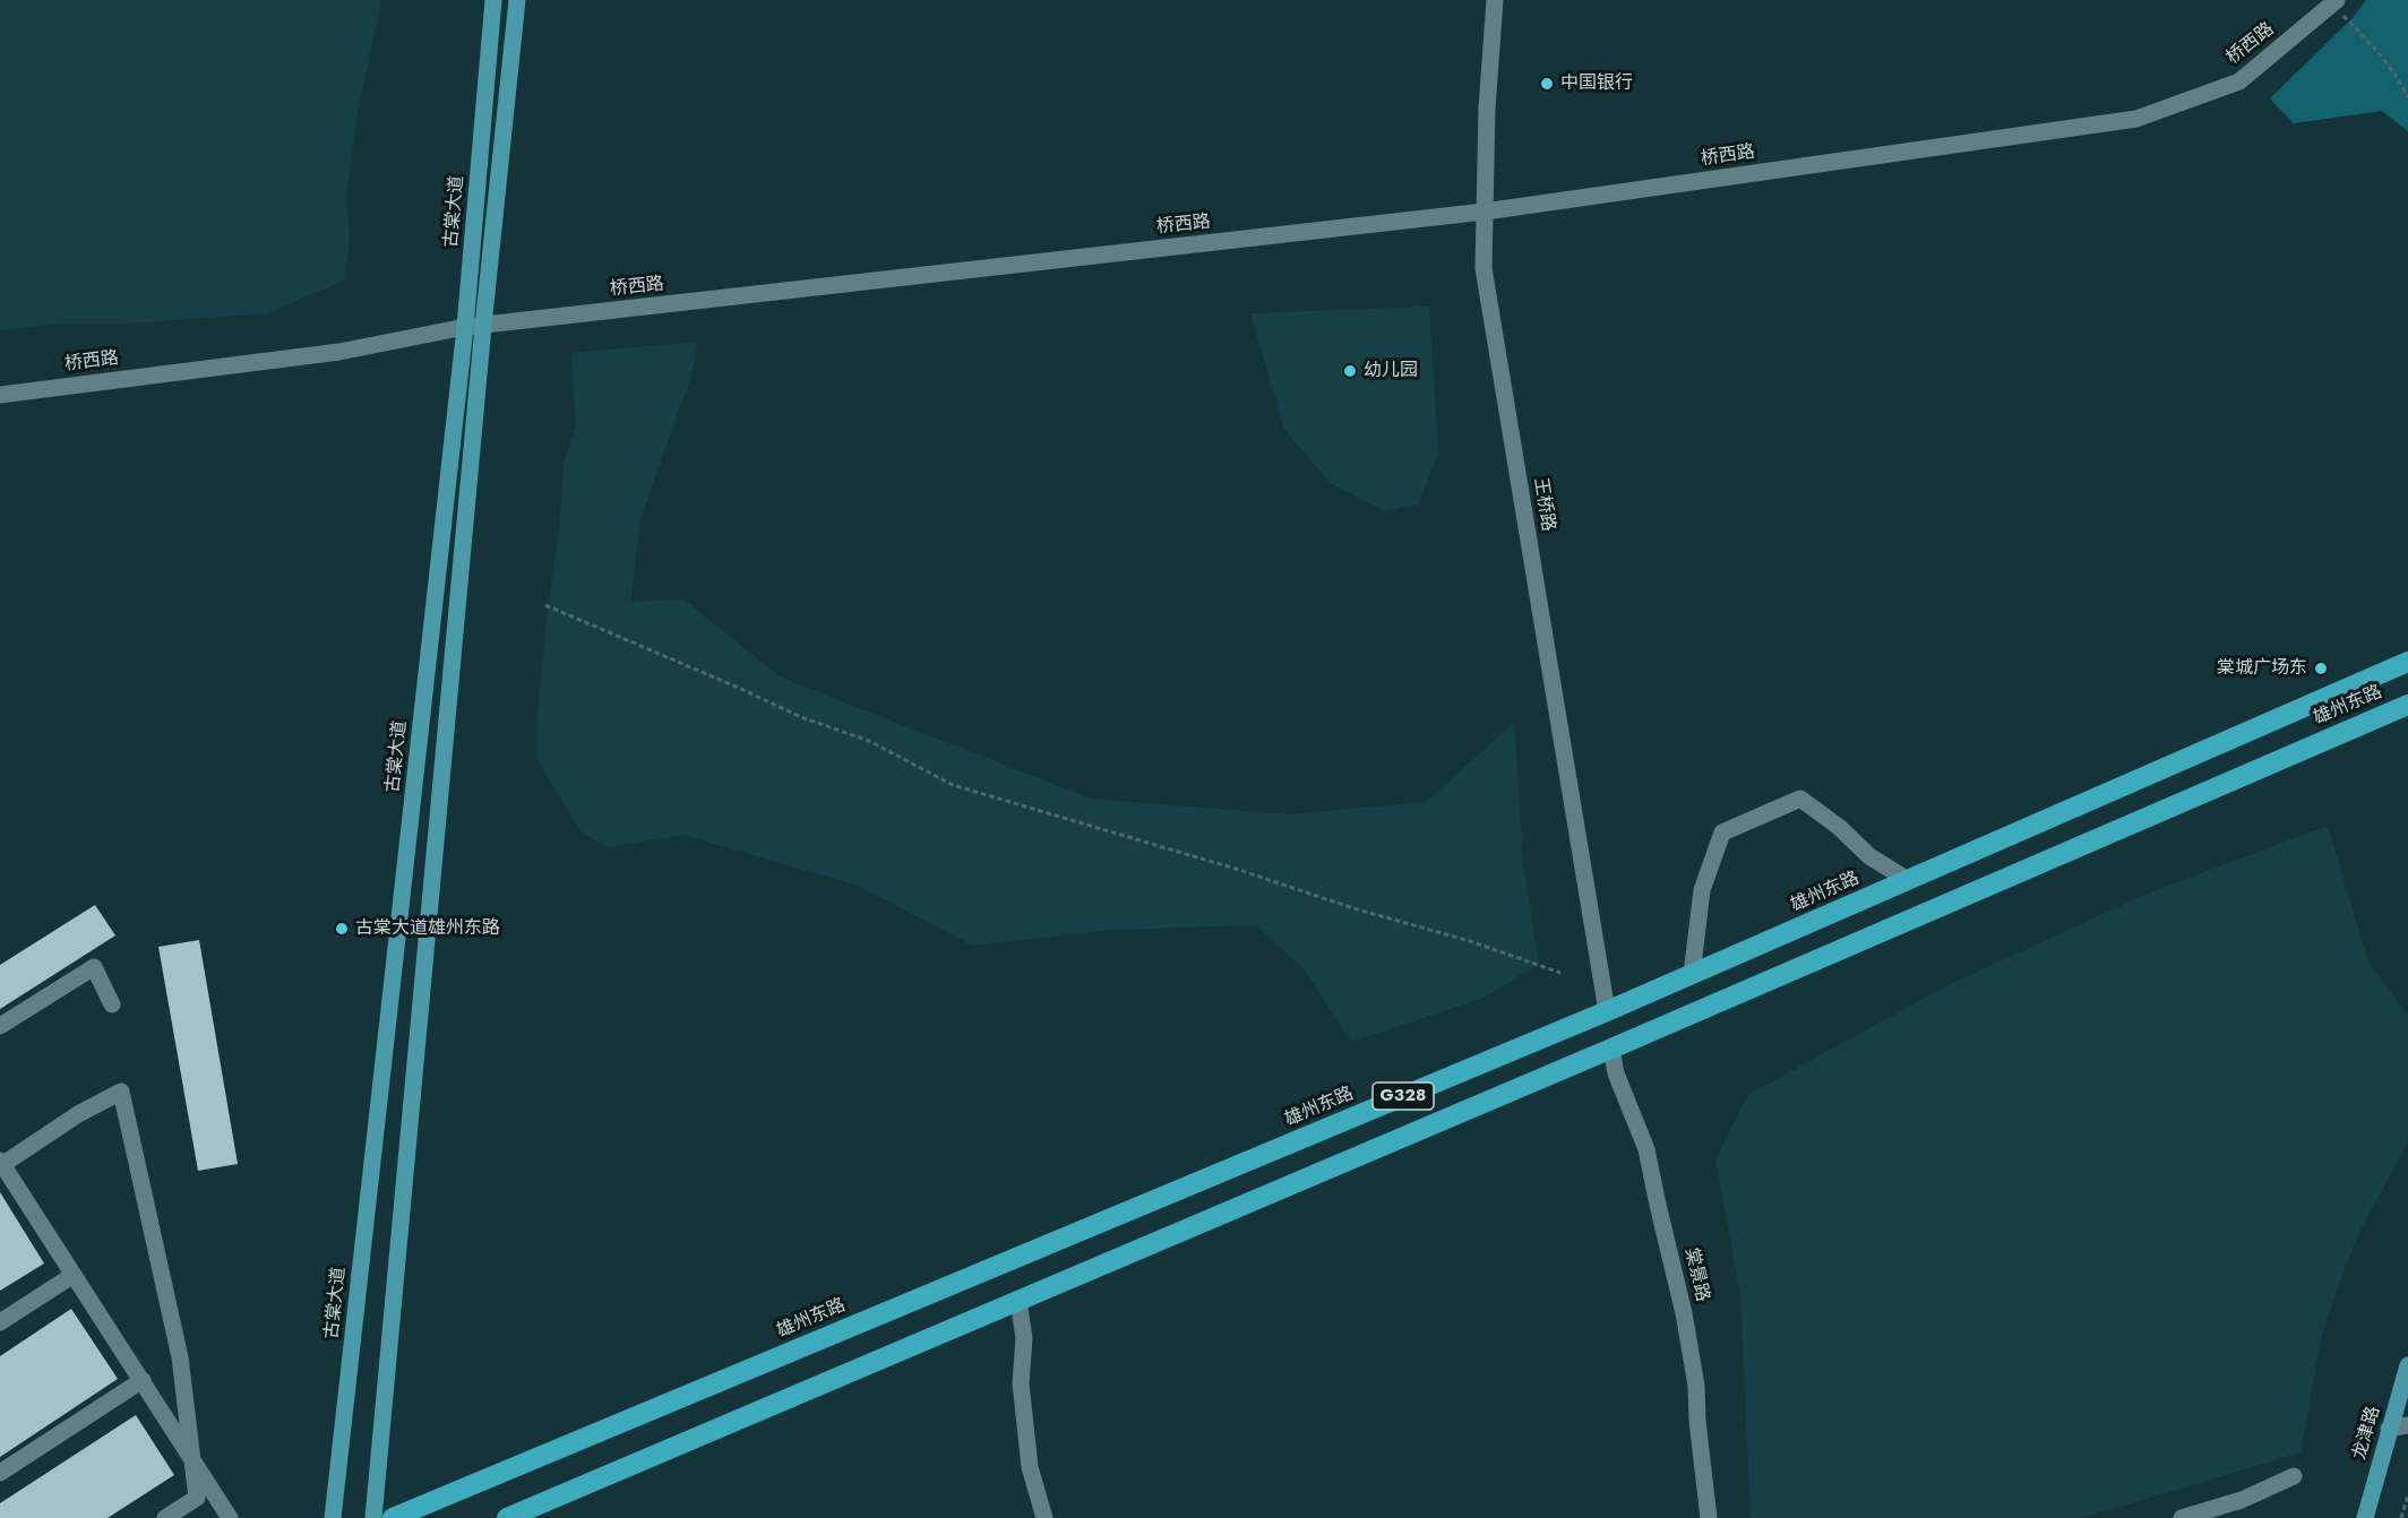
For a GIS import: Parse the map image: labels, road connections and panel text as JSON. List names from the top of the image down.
{
  "streets": {
    "highway": ["雄州东路", "G328"],
    "main road": ["古棠大道", "龙津路"],
    "street": ["桥西路", "王桥路", "棠景路"]
  },
  "crossings": [
    ["桥西路", "古棠大道"],
    ["桥西路", "王桥路"],
    ["王桥路", "雄州东路"],
    ["雄州东路", "棠景路"]
  ],
  "places": [
    "中国银行",
    "幼儿园",
    "棠城广场东",
    "古棠大道雄州东路"
  ]
}
